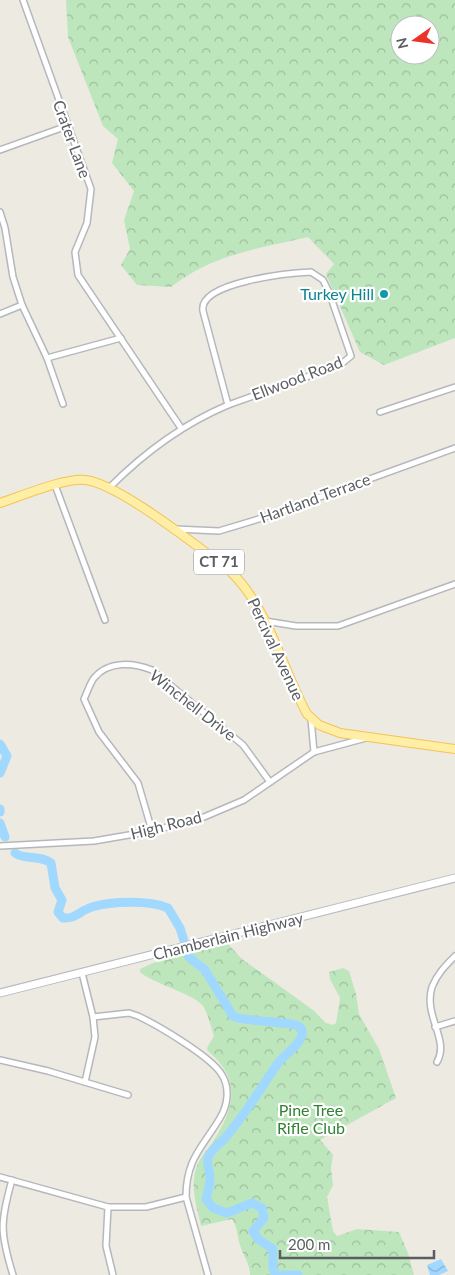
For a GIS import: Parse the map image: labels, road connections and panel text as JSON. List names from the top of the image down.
{
  "streets": {
    "main road": [
      "CT 71",
      "Percival Avenue",
      "High Road",
      "Chamberlain Highway"
    ],
    "street": [
      "Crater Lane",
      "Ellwood Road",
      "Hartland Terrace",
      "Winchell Drive"
    ]
  },
  "crossings": [
    ["Crater Lane", "Ellwood Road"],
    ["Ellwood Road", "Percival Avenue"],
    ["Hartland Terrace", "Percival Avenue"],
    ["Percival Avenue", "High Road"],
    ["Winchell Drive", "High Road"]
  ],
  "parks": ["Pine Tree Rifle Club"],
  "places": ["Turkey Hill"],
  "scale_bar": "200 m",
  "north": "left"
}
